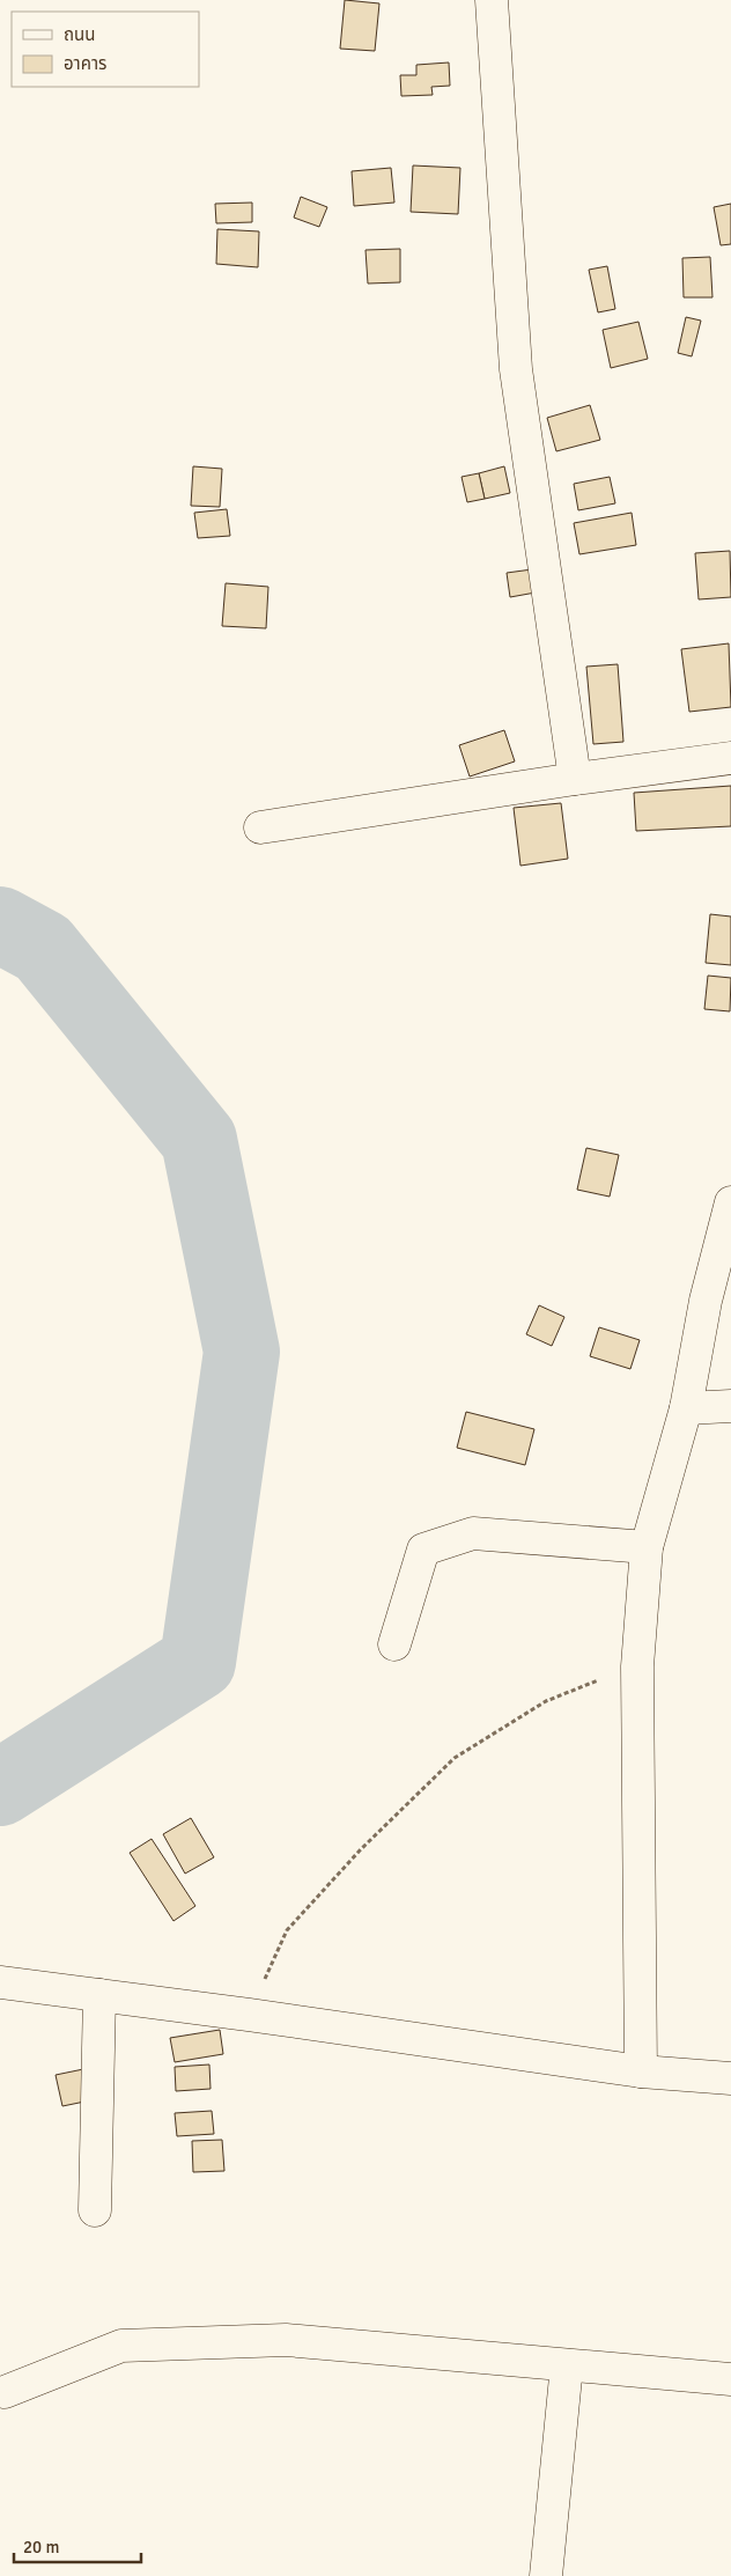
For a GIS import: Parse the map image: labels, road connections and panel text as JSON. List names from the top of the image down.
{
  "legend": ["ถนน", "อาคาร"],
  "scale_bar": "20 m"
}
